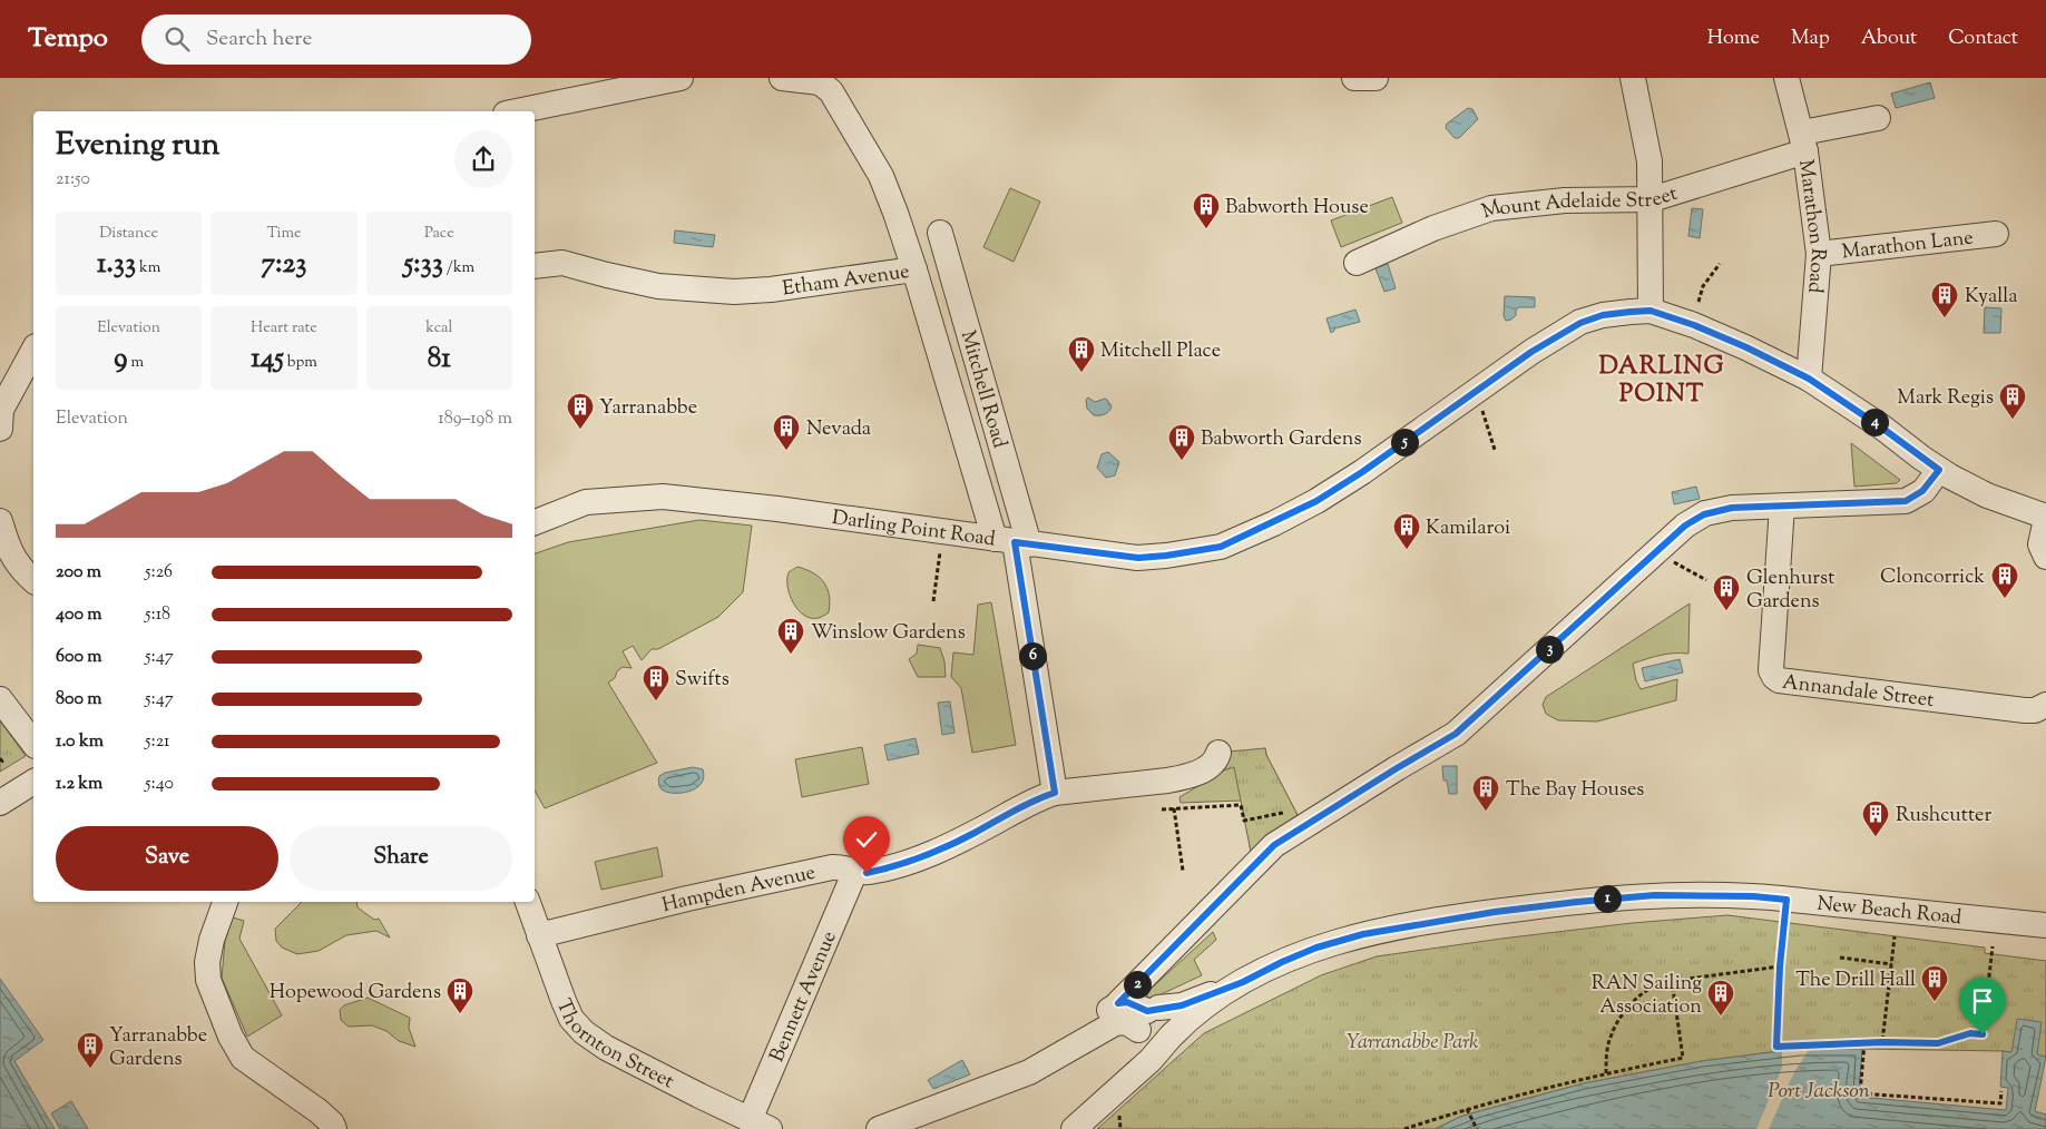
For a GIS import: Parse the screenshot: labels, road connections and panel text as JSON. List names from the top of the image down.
{
  "streets": {
    "street": [
      "Mount Adelaide Street",
      "Marathon Road",
      "Marathon Lane",
      "Etham Avenue",
      "Mitchell Road",
      "Darling Point Road",
      "Annandale Street",
      "Hampden Avenue",
      "New Beach Road",
      "Bennett Avenue",
      "Thornton Street"
    ]
  },
  "crossings": [
    ["Mount Adelaide Street", "Marathon Road"],
    ["Marathon Road", "Marathon Lane"],
    ["Marathon Road", "Darling Point Road"],
    ["Etham Avenue", "Mitchell Road"],
    ["Etham Avenue", "Darling Point Road"],
    ["Mitchell Road", "Darling Point Road"],
    ["Hampden Avenue", "Bennett Avenue"],
    ["Hampden Avenue", "Thornton Street"],
    ["Bennett Avenue", "Thornton Street"]
  ],
  "districts": ["DARLING POINT"],
  "water": ["Port Jackson"],
  "parks": ["Yarranabbe Park"],
  "places": {
    "building": [
      "Babworth House",
      "Kyalla",
      "Mitchell Place",
      "Mark Regis",
      "Yarranabbe",
      "Nevada",
      "Babworth Gardens",
      "Kamilaroi",
      "Cloncorrick",
      "Glenhurst Gardens",
      "Winslow Gardens",
      "Swifts",
      "The Bay Houses",
      "Rushcutter",
      "The Drill Hall",
      "Hopewood Gardens",
      "RAN Sailing Association",
      "Yarranabbe Gardens"
    ]
  },
  "page": {
    "header": "Tempo",
    "search": "Search here",
    "nav": [
      "Home",
      "Map",
      "About",
      "Contact"
    ],
    "heading": ["Evening run", "21:50"],
    "stats": [
      ["Distance", "1.33 km"],
      ["Time", "7:23"],
      ["Pace", "5:33 /km"],
      ["Elevation", "9 m"],
      ["Heart rate", "145 bpm"],
      ["kcal", "81"]
    ],
    "chart": ["Elevation", "189–198 m"],
    "pins": [
      "4",
      "5",
      "3",
      "6",
      "1",
      "2"
    ],
    "list": [
      {
        "name": "200 m",
        "note": "5:26"
      },
      {
        "name": "400 m",
        "note": "5:18"
      },
      {
        "name": "600 m",
        "note": "5:47"
      },
      {
        "name": "800 m",
        "note": "5:47"
      },
      {
        "name": "1.0 km",
        "note": "5:21"
      },
      {
        "name": "1.2 km",
        "note": "5:40"
      }
    ],
    "buttons": ["Save", "Share"]
  }
}
